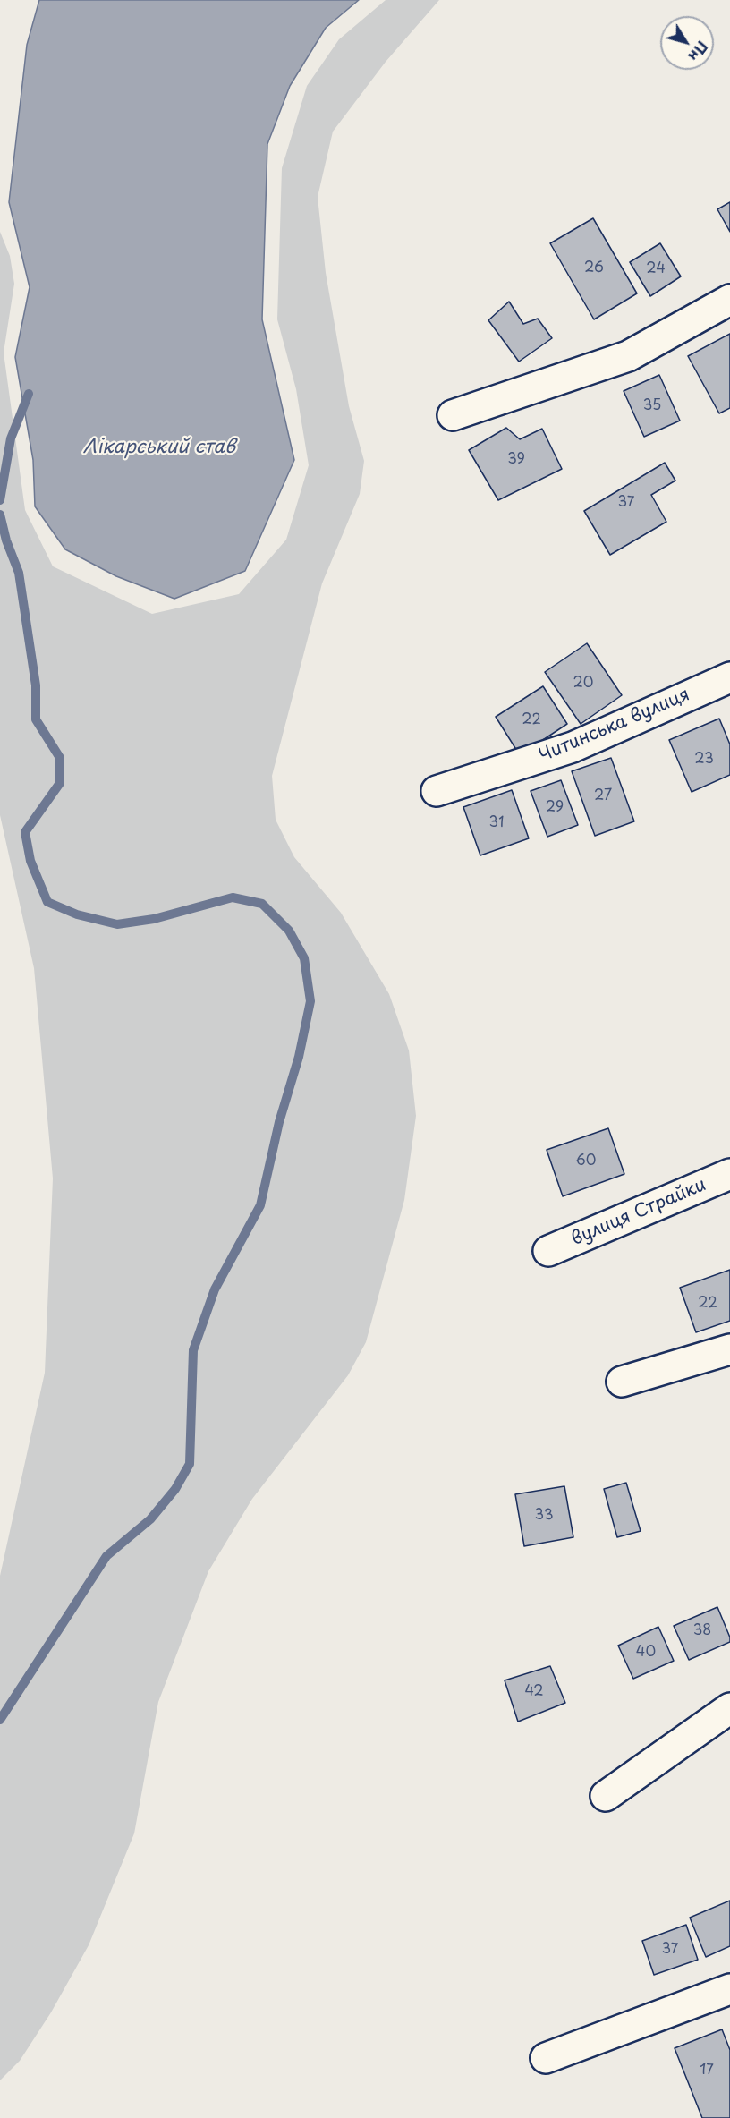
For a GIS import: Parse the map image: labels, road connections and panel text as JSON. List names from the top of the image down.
{
  "streets": {
    "street": ["Читинська вулиця", "вулиця Страйки"]
  },
  "water": ["Лікарський став"],
  "house_numbers": [
    "26",
    "24",
    "35",
    "39",
    "37",
    "20",
    "22",
    "23",
    "27",
    "29",
    "31",
    "60",
    "22",
    "33",
    "38",
    "40",
    "42",
    "37",
    "17"
  ],
  "north": "bottom right"
}
